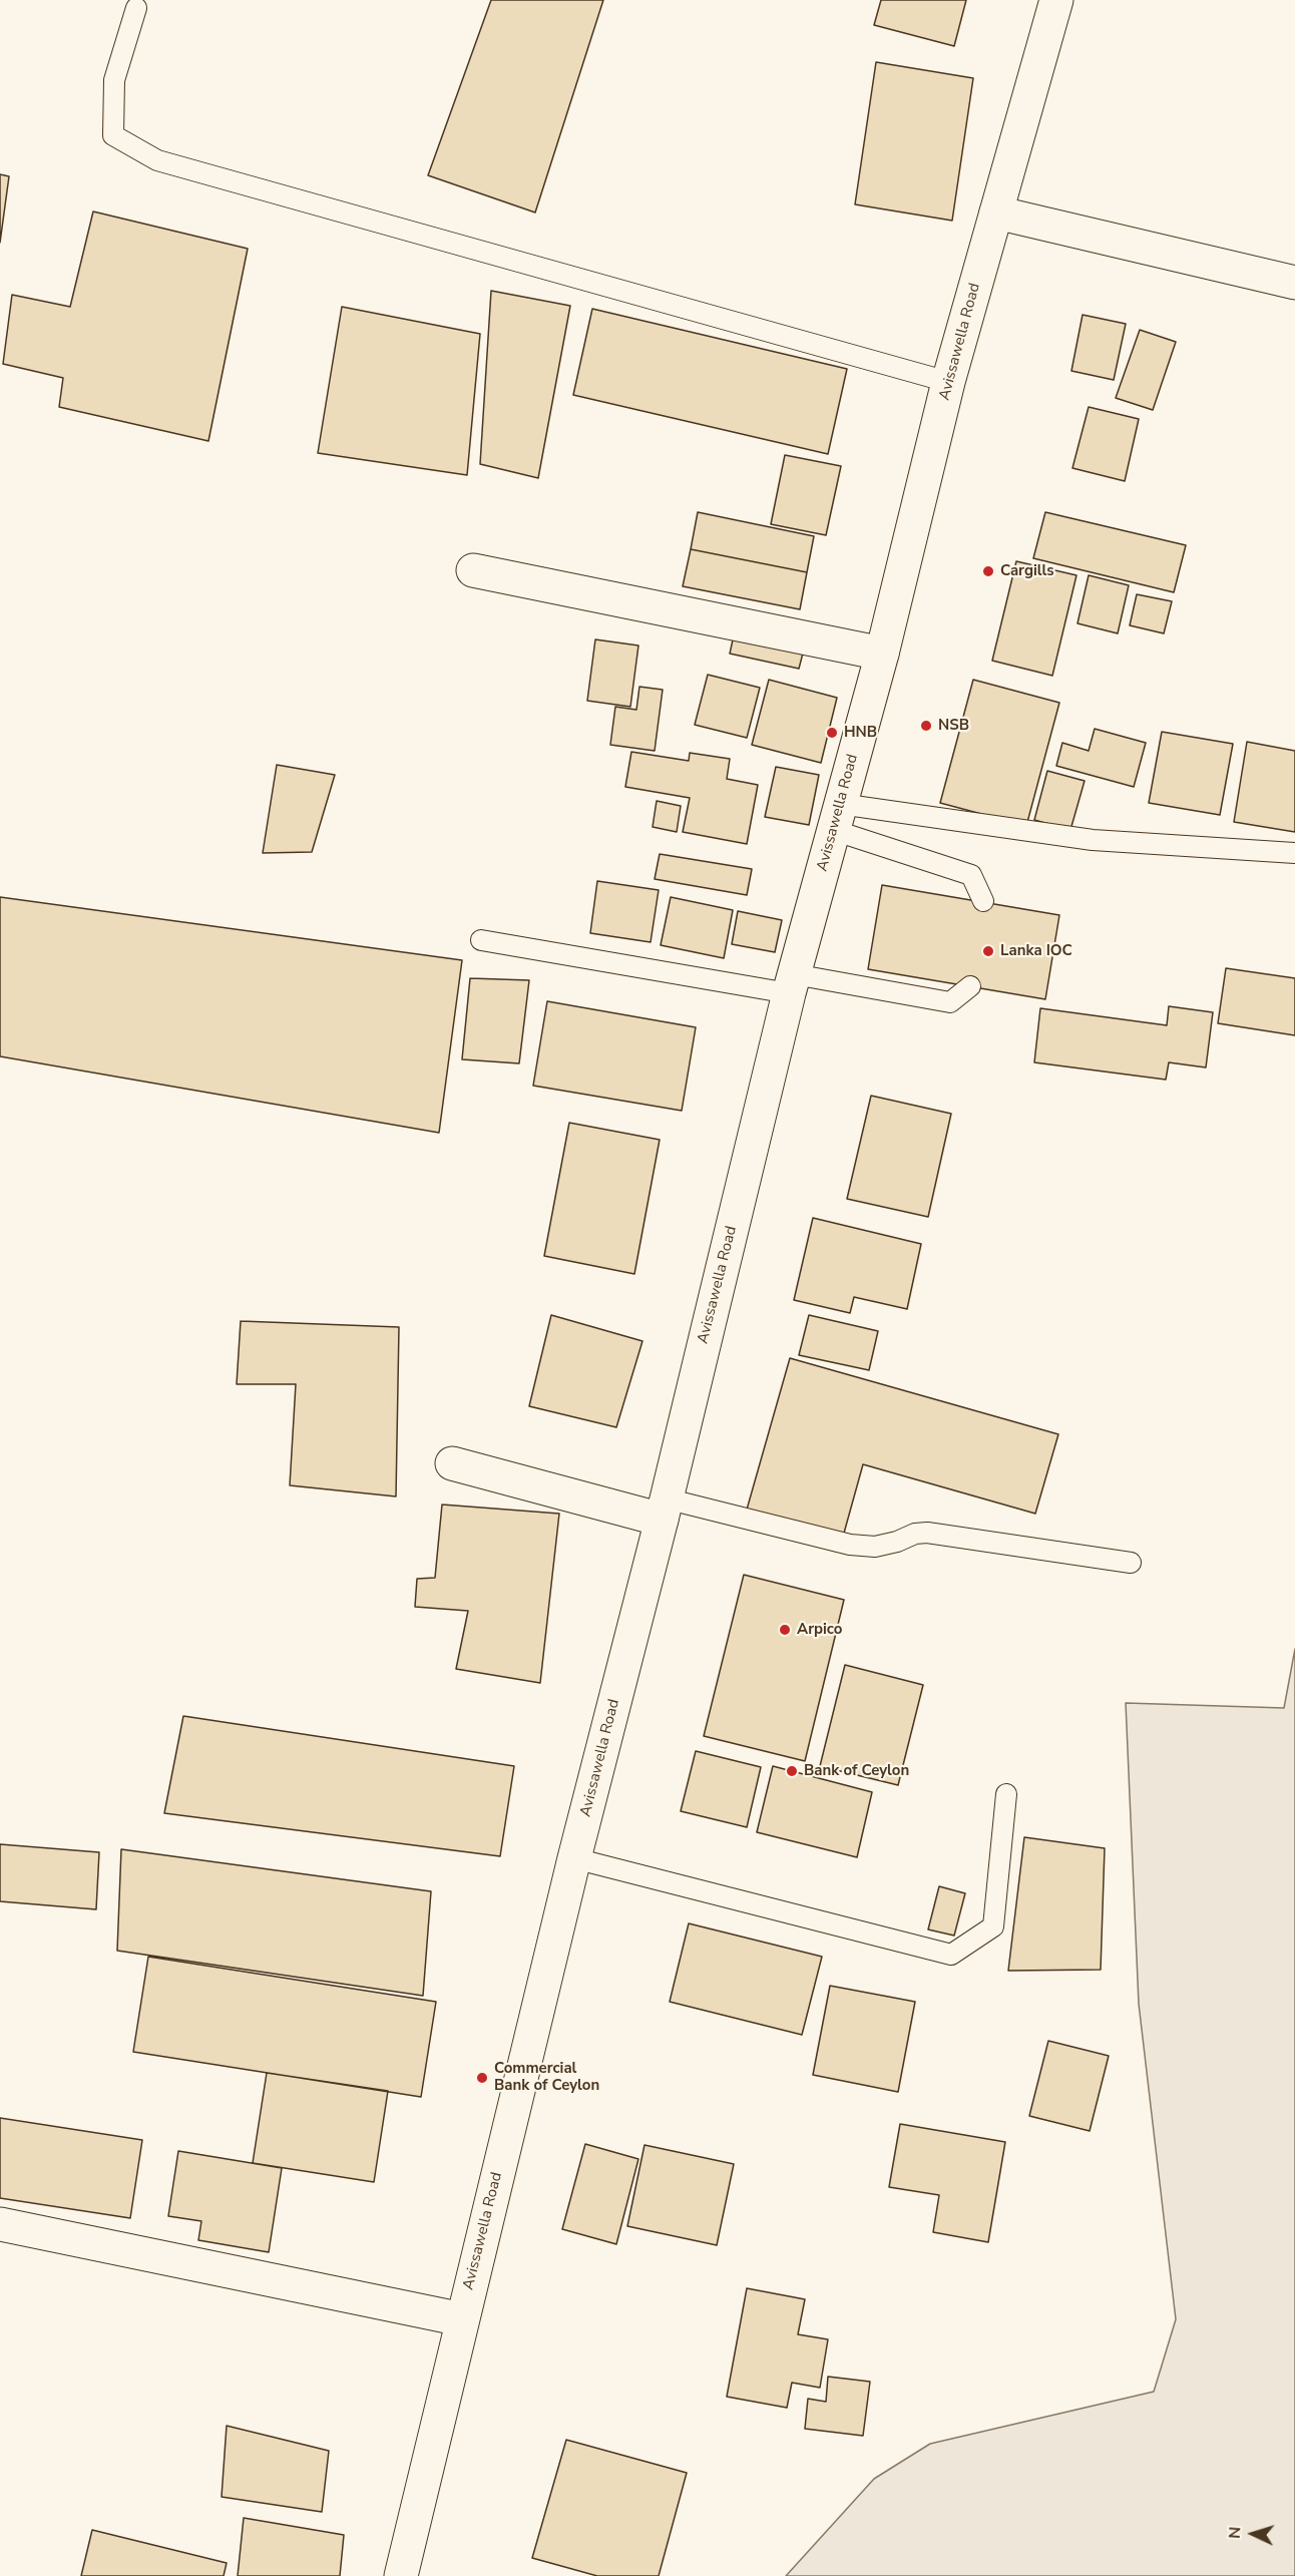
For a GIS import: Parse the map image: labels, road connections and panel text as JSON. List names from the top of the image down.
{
  "streets": {
    "main road": ["Avissawella Road"]
  },
  "places": [
    "Cargills",
    "NSB",
    "HNB",
    "Lanka IOC",
    "Arpico",
    "Bank of Ceylon",
    "Commercial Bank of Ceylon"
  ],
  "north": "left"
}
